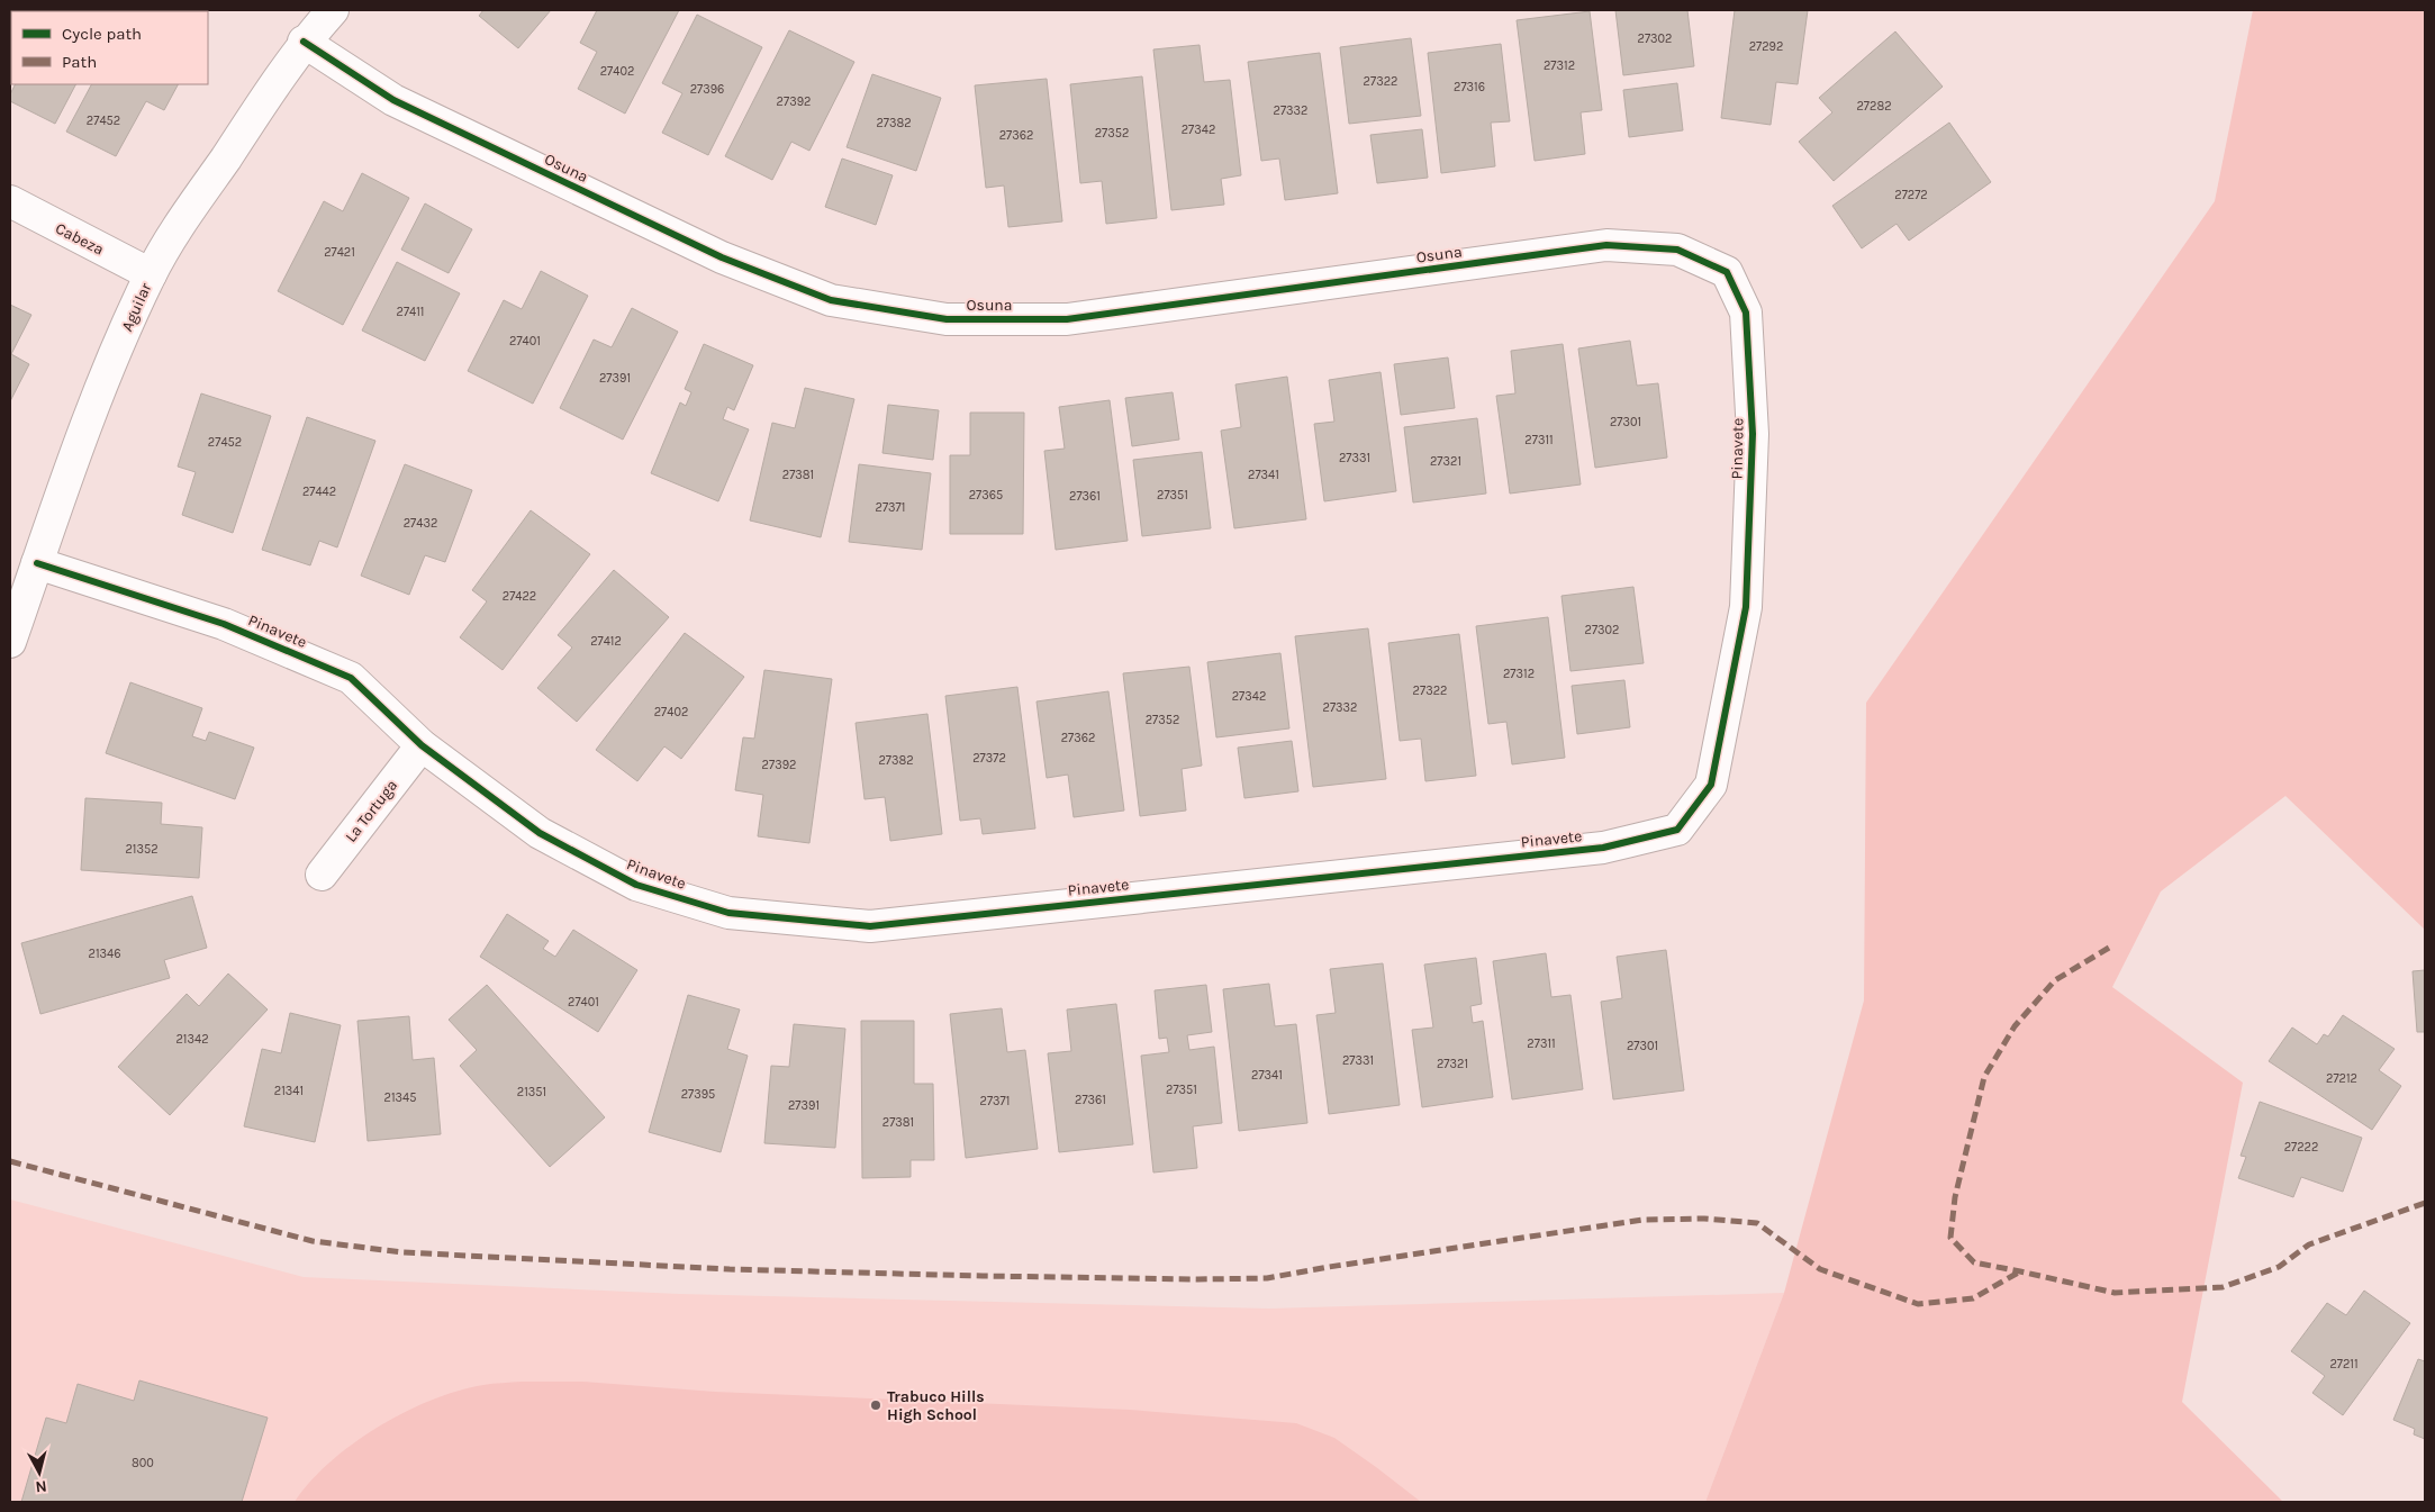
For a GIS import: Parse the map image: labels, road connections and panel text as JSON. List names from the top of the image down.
{
  "streets": {
    "street": [
      "Osuna",
      "Cabeza",
      "Aguilar",
      "Pinavete",
      "La Tortuga"
    ]
  },
  "crossings": [
    ["Osuna", "Aguilar"],
    ["Osuna", "Pinavete"],
    ["Cabeza", "Aguilar"],
    ["Aguilar", "Pinavete"],
    ["Pinavete", "La Tortuga"]
  ],
  "places": ["Trabuco Hills High School"],
  "house_numbers": [
    "27302",
    "27292",
    "27312",
    "27402",
    "27322",
    "27316",
    "27396",
    "27392",
    "27282",
    "27332",
    "27452",
    "27382",
    "27342",
    "27352",
    "27362",
    "27272",
    "27421",
    "27411",
    "27401",
    "27391",
    "27301",
    "27311",
    "27452",
    "27331",
    "27321",
    "27381",
    "27341",
    "27442",
    "27365",
    "27351",
    "27361",
    "27371",
    "27432",
    "27422",
    "27302",
    "27412",
    "27312",
    "27322",
    "27342",
    "27332",
    "27402",
    "27352",
    "27362",
    "27372",
    "27382",
    "27392",
    "21352",
    "21346",
    "27401",
    "21342",
    "27311",
    "27301",
    "27331",
    "27321",
    "27341",
    "27212",
    "27351",
    "21341",
    "21351",
    "27395",
    "21345",
    "27361",
    "27371",
    "27391",
    "27381",
    "27222",
    "27211",
    "800"
  ],
  "legend": ["Cycle path", "Path"],
  "north": "bottom"
}
